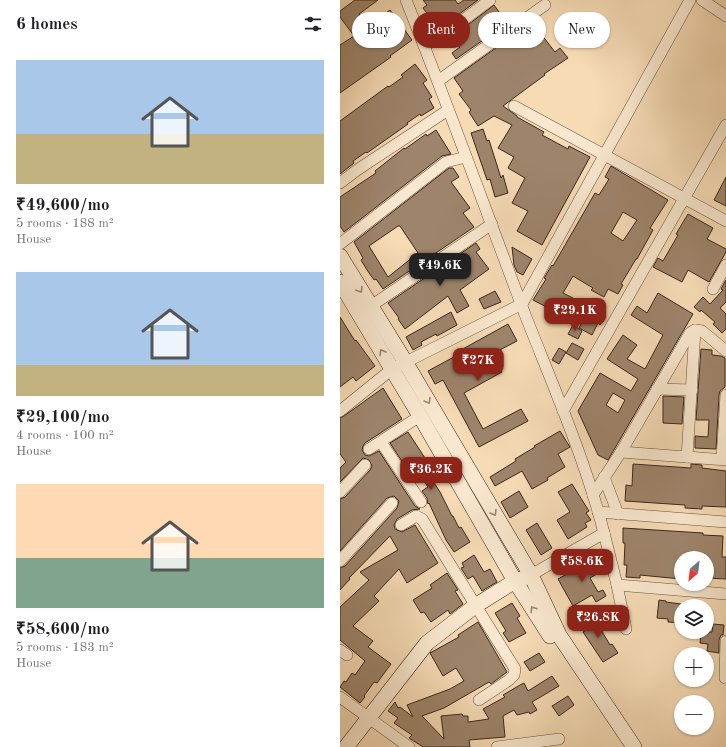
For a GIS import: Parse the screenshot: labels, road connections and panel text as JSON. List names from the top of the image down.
{
  "north": "bottom left",
  "page": {
    "heading": "6 homes",
    "chip": [
      "Buy",
      "Rent",
      "Filters",
      "New"
    ],
    "list": [
      {
        "name": "₹49,600/mo",
        "note": "5 rooms · 188 m² · House"
      },
      {
        "name": "₹29,100/mo",
        "note": "4 rooms · 100 m² · House"
      },
      {
        "name": "₹58,600/mo",
        "note": "5 rooms · 183 m² · House"
      }
    ],
    "price": [
      "₹49.6K",
      "₹29.1K",
      "₹27K",
      "₹36.2K",
      "₹58.6K",
      "₹26.8K"
    ],
    "map_buttons": ["+", "−"]
  }
}
